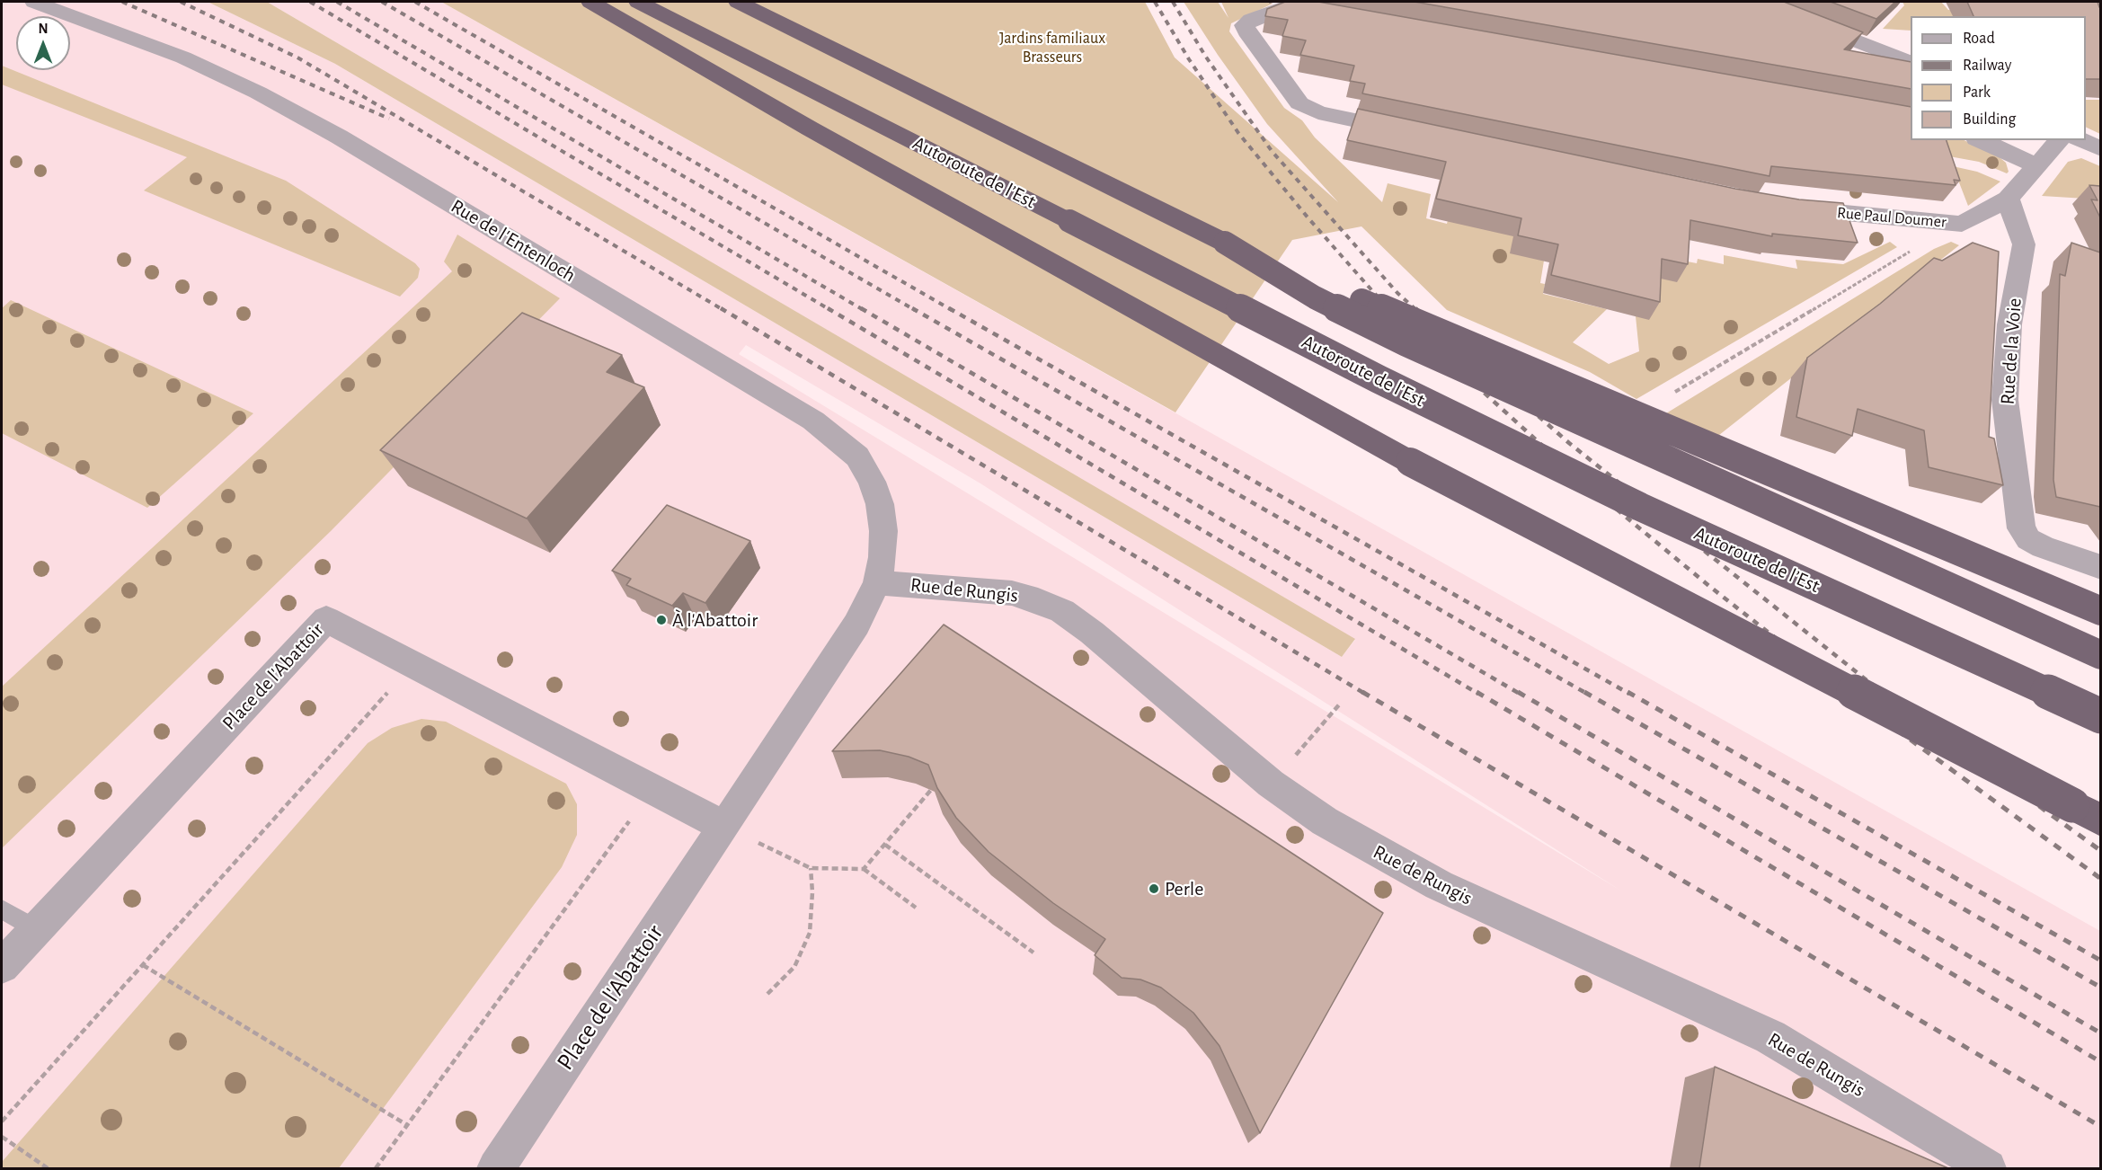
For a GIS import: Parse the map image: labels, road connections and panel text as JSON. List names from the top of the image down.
{
  "streets": {
    "highway": ["Autoroute de l’Est"],
    "street": [
      "Rue Paul Doumer",
      "Rue de l'Entenloch",
      "Rue de la Voie",
      "Rue de Rungis",
      "Place de l'Abattoir"
    ]
  },
  "crossings": [
    ["Rue de l'Entenloch", "Rue de Rungis"],
    ["Rue de l'Entenloch", "Place de l'Abattoir"],
    ["Rue de Rungis", "Place de l'Abattoir"]
  ],
  "parks": ["Jardins familiaux Brasseurs"],
  "places": ["À l'Abattoir", "Perle"],
  "legend": [
    "Road",
    "Railway",
    "Park",
    "Building"
  ],
  "north": "top"
}
